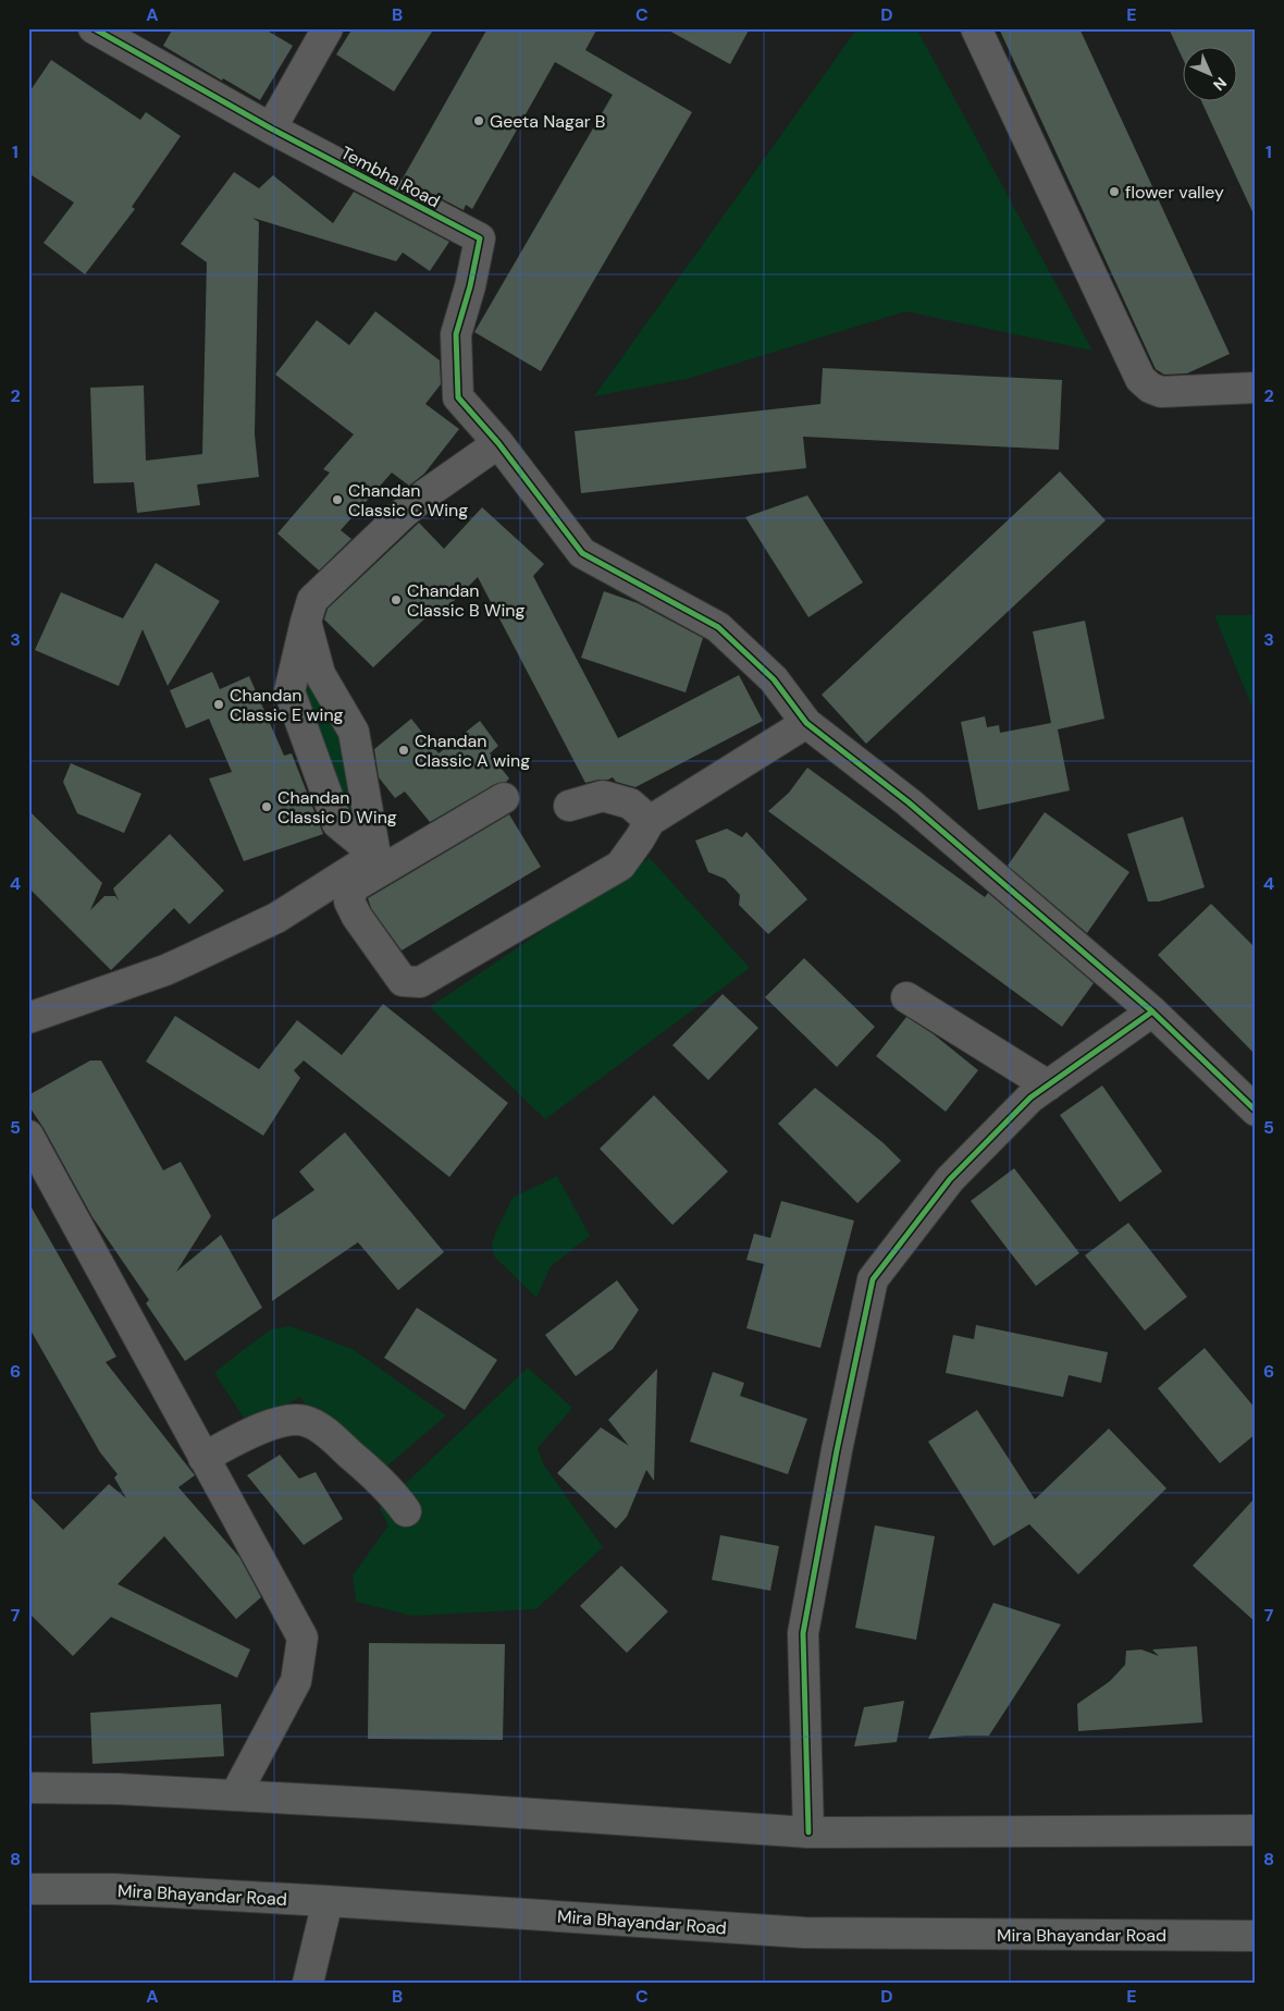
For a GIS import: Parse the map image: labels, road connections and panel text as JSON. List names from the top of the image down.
{
  "streets": {
    "main road": ["Mira Bhayandar Road"],
    "street": ["Tembha Road"]
  },
  "places": [
    "Geeta Nagar B",
    "flower valley",
    "Chandan Classic C Wing",
    "Chandan Classic B Wing",
    "Chandan Classic E wing",
    "Chandan Classic A wing",
    "Chandan Classic D Wing"
  ],
  "north": "bottom right",
  "grid": {
    "columns": [
      "A",
      "B",
      "C",
      "D",
      "E"
    ],
    "rows": [
      "1",
      "2",
      "3",
      "4",
      "5",
      "6",
      "7",
      "8"
    ]
  }
}
